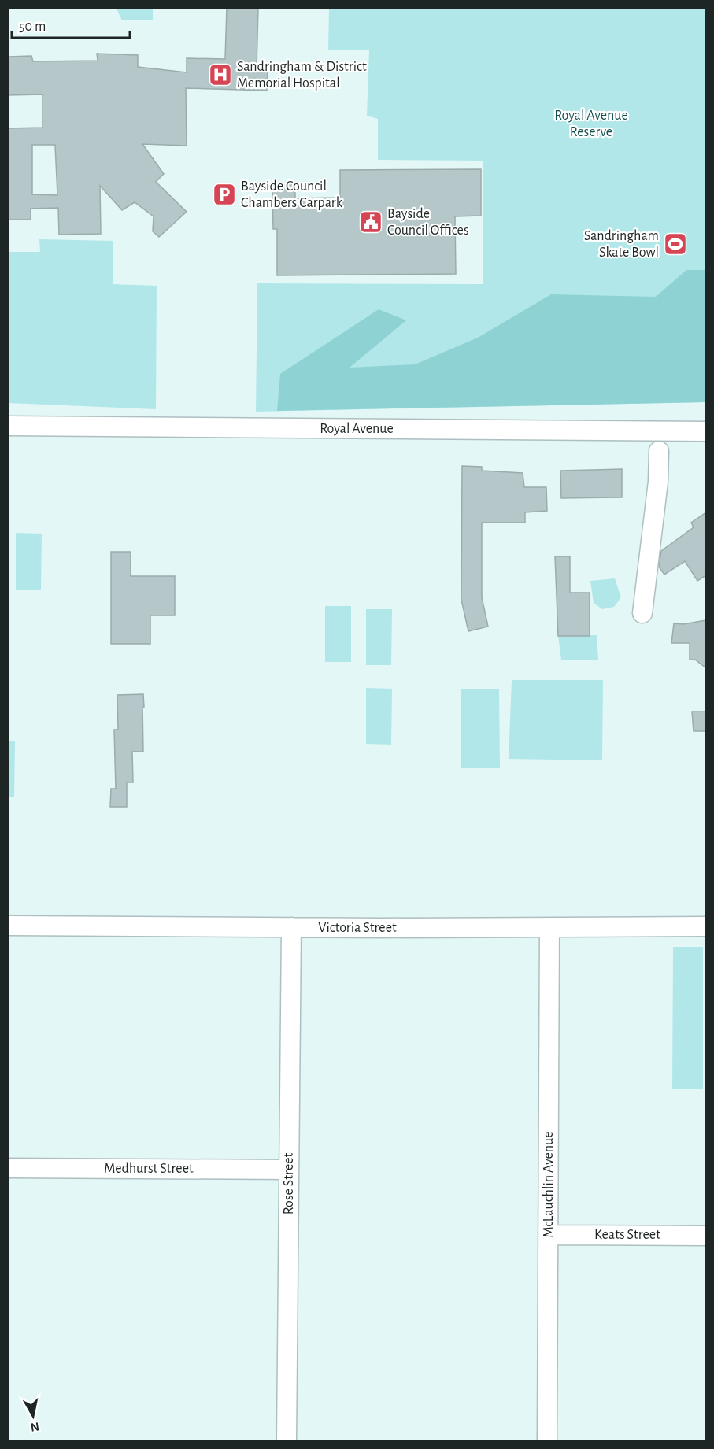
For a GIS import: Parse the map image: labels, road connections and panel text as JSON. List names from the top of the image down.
{
  "streets": {
    "street": [
      "Royal Avenue",
      "Victoria Street",
      "Medhurst Street",
      "Rose Street",
      "McLauchlin Avenue",
      "Keats Street"
    ]
  },
  "crossings": [
    ["Victoria Street", "Rose Street"],
    ["Victoria Street", "McLauchlin Avenue"],
    ["Medhurst Street", "Rose Street"],
    ["McLauchlin Avenue", "Keats Street"]
  ],
  "parks": ["Royal Avenue Reserve"],
  "places": {
    "hospital": ["Sandringham & District Memorial Hospital"],
    "parking": ["Bayside Council Chambers Carpark"],
    "public building": ["Bayside Council Offices"],
    "sports": ["Sandringham Skate Bowl"]
  },
  "scale_bar": "50 m",
  "north": "bottom"
}
